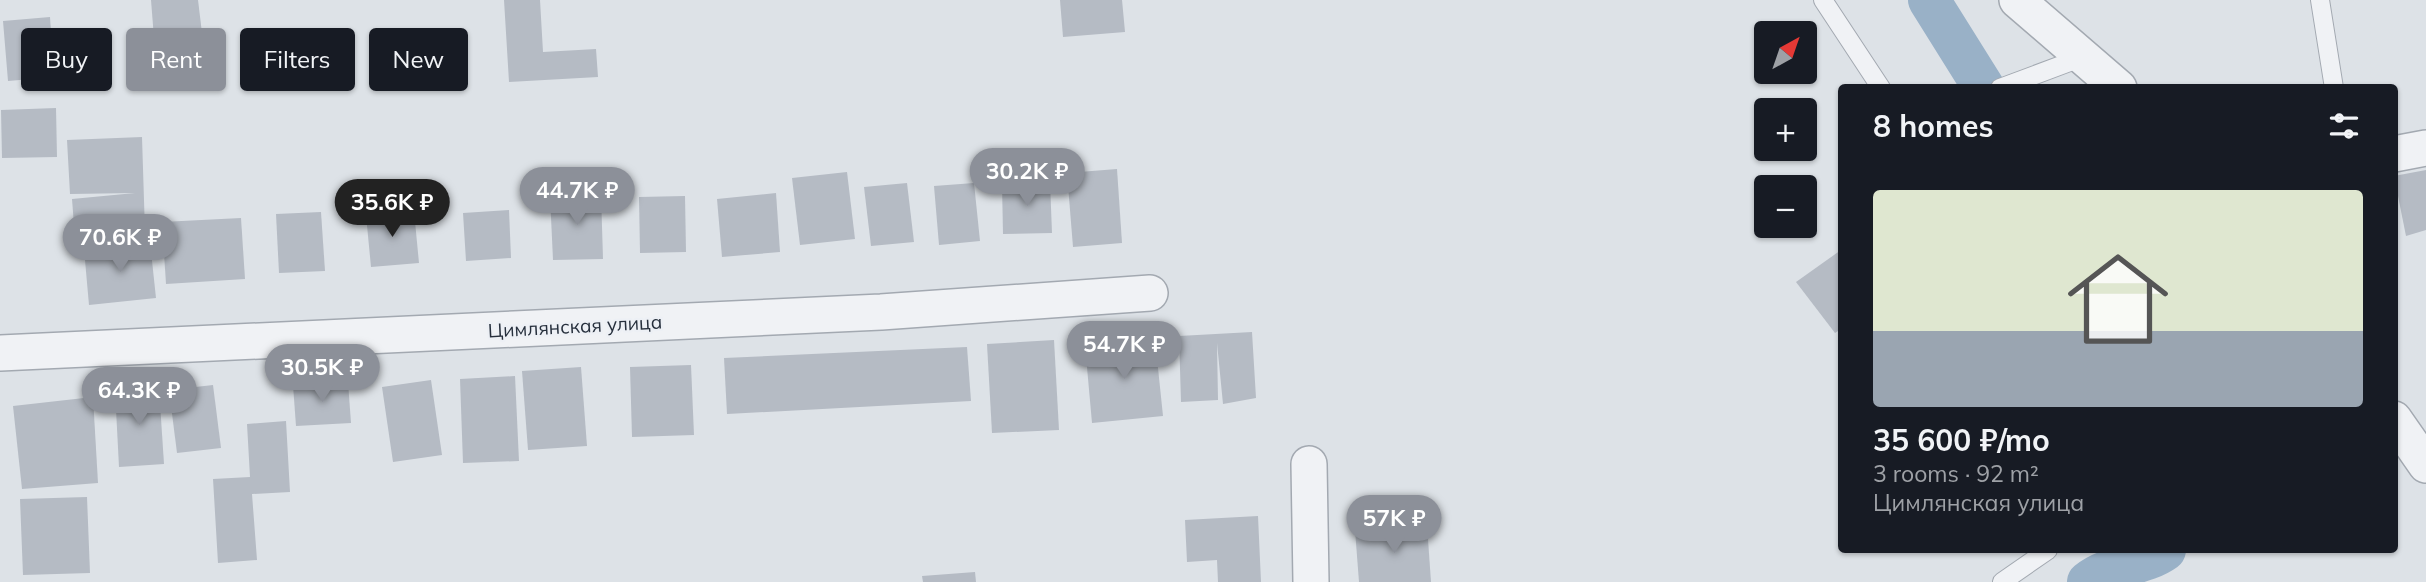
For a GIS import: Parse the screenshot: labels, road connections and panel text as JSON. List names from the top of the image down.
{
  "streets": {
    "street": ["Цимлянская улица"]
  },
  "north": "top right",
  "page": {
    "map_buttons": ["+", "−"],
    "chip": [
      "Buy",
      "Rent",
      "Filters",
      "New"
    ],
    "heading": "8 homes",
    "price": [
      "30.2K ₽",
      "44.7K ₽",
      "35.6K ₽",
      "70.6K ₽",
      "54.7K ₽",
      "30.5K ₽",
      "64.3K ₽",
      "57K ₽"
    ],
    "list": [
      {
        "name": "35 600 ₽/mo",
        "note": "3 rooms · 92 m² · Цимлянская улица"
      }
    ]
  }
}
